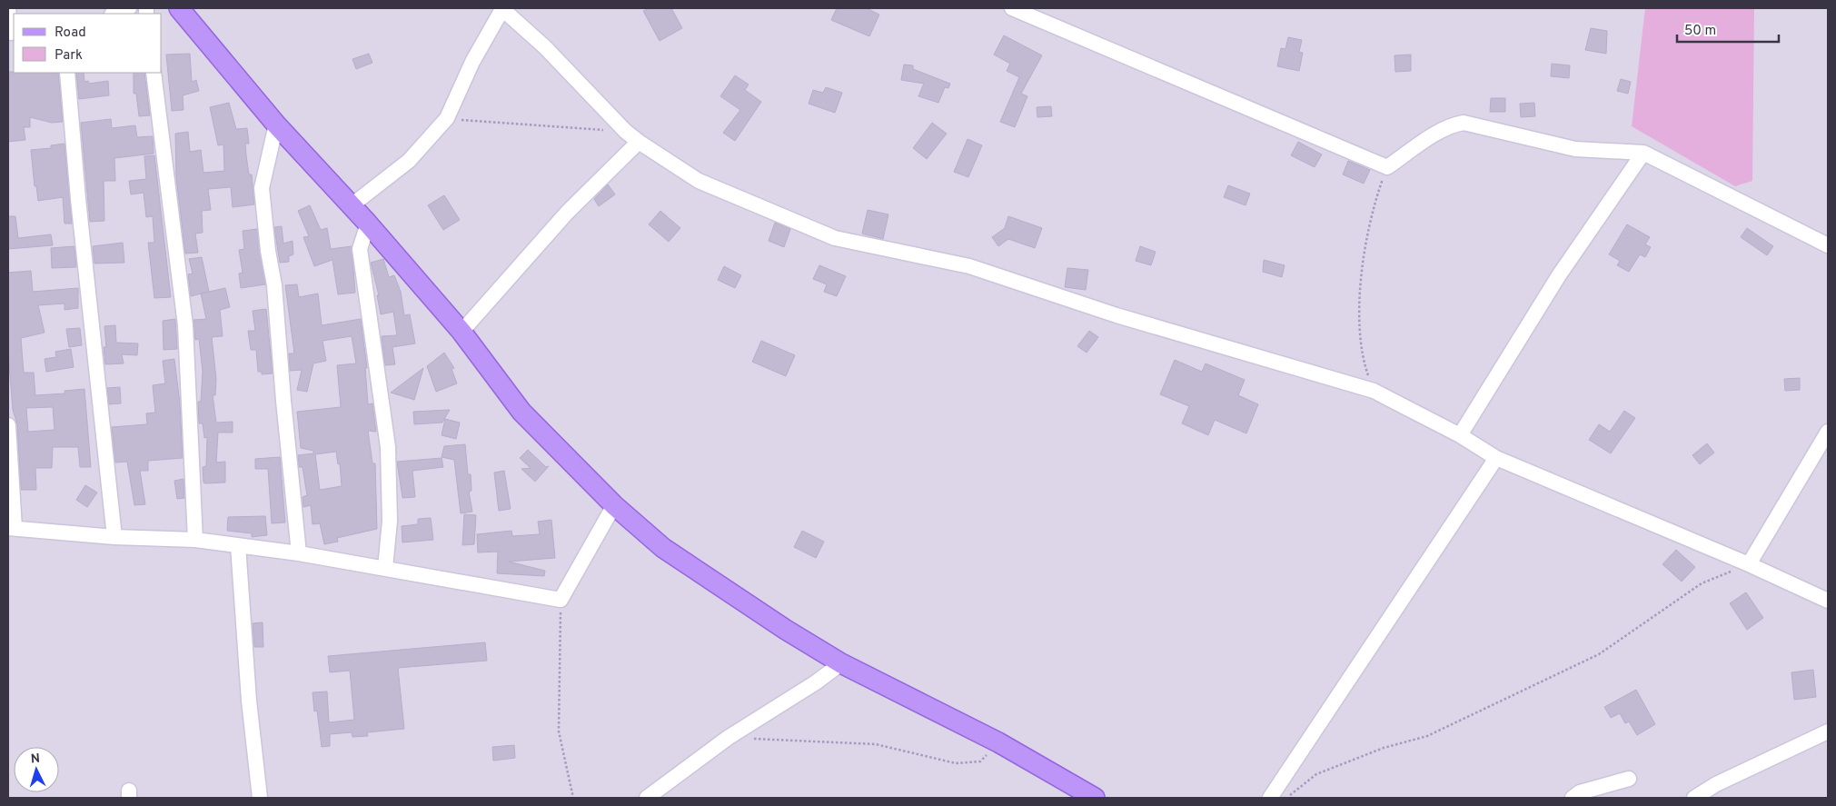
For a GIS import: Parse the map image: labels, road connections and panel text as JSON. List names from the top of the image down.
{
  "legend": ["Road", "Park"],
  "scale_bar": "50 m",
  "north": "top"
}
